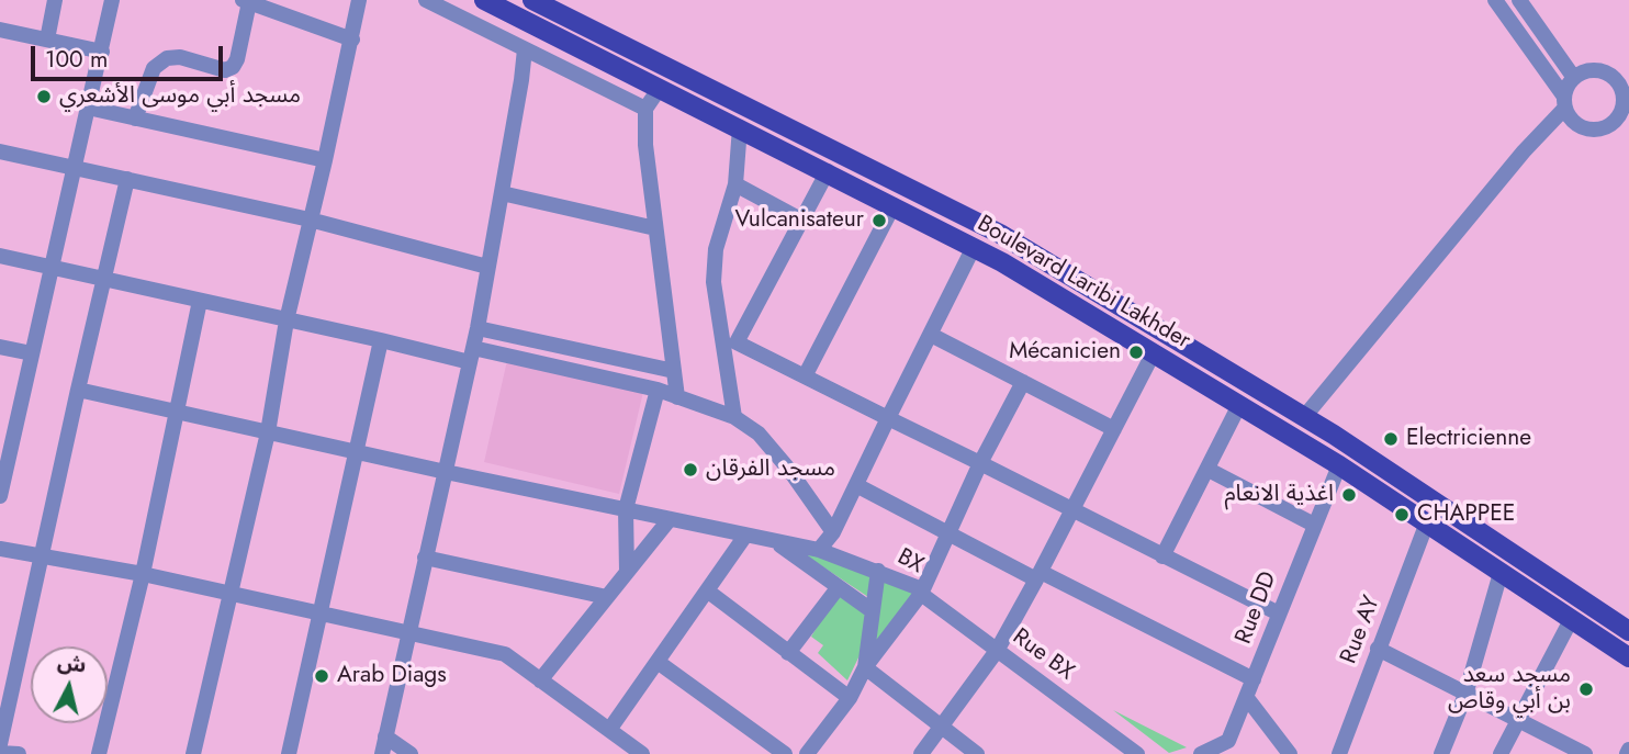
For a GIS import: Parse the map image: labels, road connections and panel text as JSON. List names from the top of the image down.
{
  "streets": {
    "main road": ["Boulevard Laribi Lakhder"],
    "street": [
      "BX",
      "Rue DD",
      "Rue AY",
      "Rue BX"
    ]
  },
  "crossings": [
    ["Boulevard Laribi Lakhder", "Rue DD"],
    ["Boulevard Laribi Lakhder", "Rue AY"],
    ["BX", "Rue BX"]
  ],
  "places": [
    "مسجد أبي موسى الأشعري",
    "Vulcanisateur",
    "Mécanicien",
    "Electricienne",
    "مسجد الفرقان",
    "اغذية الانعام",
    "CHAPPEE",
    "Arab Diags",
    "مسجد سعد بن أبي وقاص"
  ],
  "scale_bar": "100 m",
  "north": "top"
}
